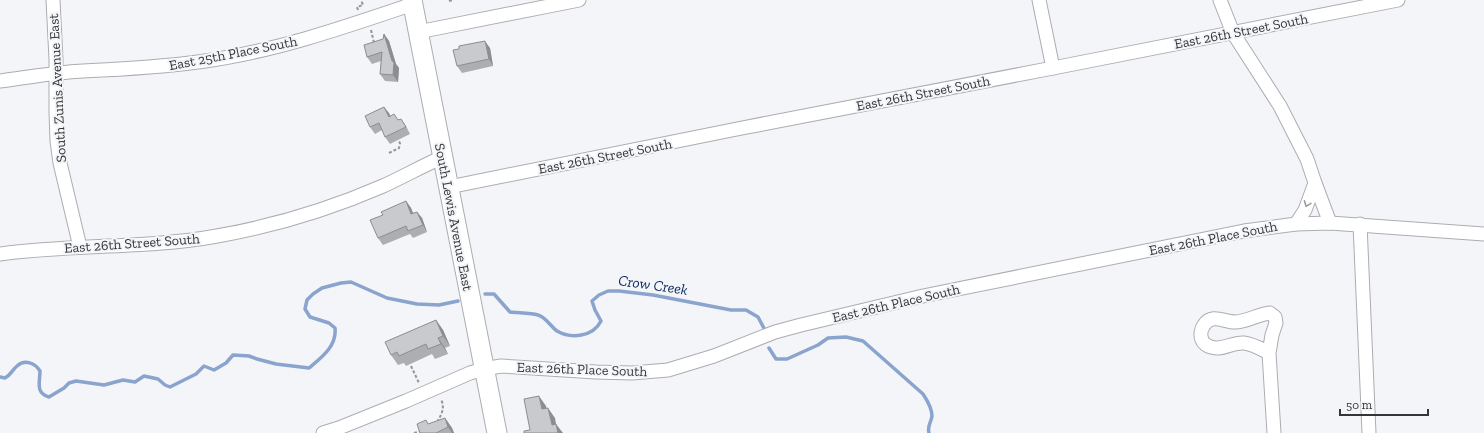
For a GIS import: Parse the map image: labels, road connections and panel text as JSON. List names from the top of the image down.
{
  "streets": {
    "main road": ["South Lewis Avenue East"],
    "street": [
      "East 26th Street South",
      "East 25th Place South",
      "South Zunis Avenue East",
      "East 26th Place South"
    ]
  },
  "crossings": [
    ["East 26th Street South", "South Zunis Avenue East"],
    ["East 26th Street South", "South Lewis Avenue East"],
    ["East 25th Place South", "South Zunis Avenue East"],
    ["East 25th Place South", "South Lewis Avenue East"],
    ["South Lewis Avenue East", "East 26th Place South"]
  ],
  "water": ["Crow Creek"],
  "scale_bar": "50 m"
}
